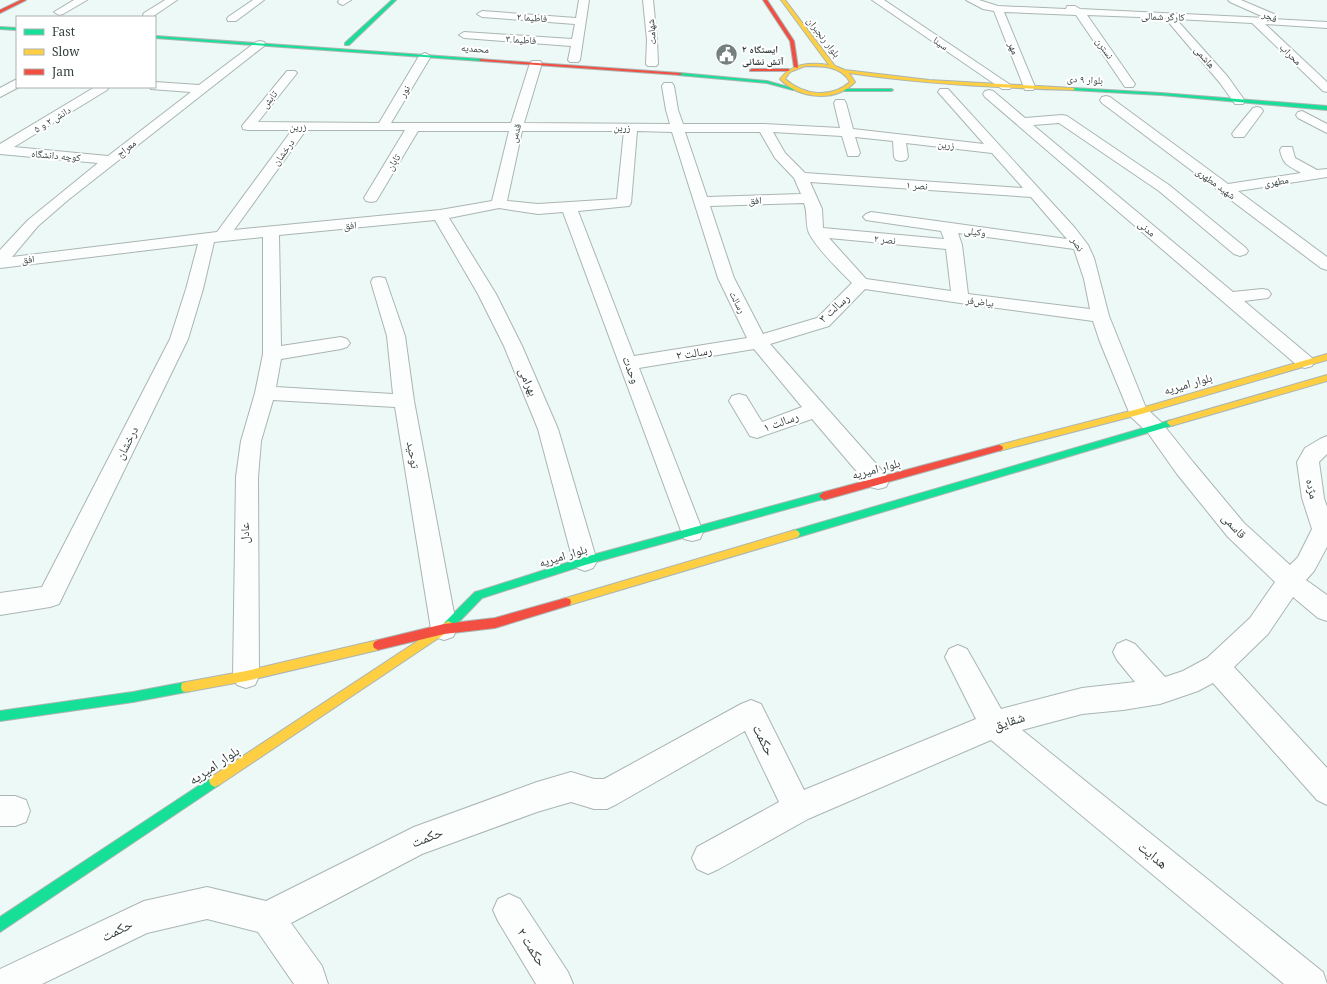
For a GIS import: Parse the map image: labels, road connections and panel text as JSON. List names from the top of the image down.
{
  "streets": {
    "street": [
      "کارگر شمالی",
      "فجر",
      "فاطیما ۲",
      "شهامت",
      "بلوار رنجبران",
      "۳ فاطیما",
      "سینا",
      "محمدیه",
      "مهر",
      "نسترن",
      "محراب",
      "هاشمی",
      "بلوار ۹ دی",
      "نور",
      "تابش",
      "دانش ۲ و ۵",
      "زرین",
      "قدس",
      "معراج",
      "درخشان",
      "کوچه دانشگاه",
      "تابان",
      "مطهری",
      "شهید مطهری",
      "نصر ۱",
      "افق",
      "مدنی",
      "وکیلی",
      "نصر ۲",
      "نصر",
      "بیاض‌فر",
      "رسالت",
      "رسالت ۳",
      "رسالت ۲",
      "وحدت",
      "بهرامی",
      "بلوار امیریه",
      "رسالت ۱",
      "توحید",
      "مژده",
      "قاسمی",
      "عادل",
      "شقایق",
      "حکمت",
      "هدایت",
      "حکمت ۲"
    ]
  },
  "crossings": [
    ["کارگر شمالی", "فجر"],
    ["کارگر شمالی", "مهر"],
    ["کارگر شمالی", "نسترن"],
    ["کارگر شمالی", "محراب"],
    ["کارگر شمالی", "هاشمی"],
    ["فاطیما ۲", "۳ فاطیما"],
    ["شهامت", "محمدیه"],
    ["بلوار رنجبران", "محمدیه"],
    ["بلوار رنجبران", "بلوار ۹ دی"],
    ["سینا", "بلوار ۹ دی"],
    ["محمدیه", "نور"],
    ["محمدیه", "قدس"],
    ["محمدیه", "معراج"],
    ["مهر", "بلوار ۹ دی"],
    ["هاشمی", "بلوار ۹ دی"],
    ["بلوار ۹ دی", "شهید مطهری"],
    ["بلوار ۹ دی", "مدنی"],
    ["بلوار ۹ دی", "نصر"],
    ["نور", "زرین"],
    ["تابش", "زرین"],
    ["دانش ۲ و ۵", "کوچه دانشگاه"],
    ["زرین", "قدس"],
    ["زرین", "درخشان"],
    ["زرین", "تابان"],
    ["زرین", "افق"],
    ["زرین", "نصر"],
    ["زرین", "رسالت"],
    ["قدس", "افق"],
    ["معراج", "کوچه دانشگاه"],
    ["معراج", "افق"],
    ["درخشان", "افق"],
    ["مطهری", "شهید مطهری"],
    ["نصر ۱", "نصر"],
    ["افق", "رسالت"],
    ["افق", "وحدت"],
    ["افق", "بهرامی"],
    ["افق", "عادل"],
    ["مدنی", "بلوار امیریه"],
    ["وکیلی", "نصر"],
    ["نصر", "بیاض‌فر"],
    ["نصر", "بلوار امیریه"],
    ["نصر", "قاسمی"],
    ["بیاض‌فر", "رسالت ۳"],
    ["رسالت", "رسالت ۳"],
    ["رسالت", "رسالت ۲"],
    ["رسالت", "بلوار امیریه"],
    ["رسالت", "رسالت ۱"],
    ["رسالت ۳", "رسالت ۲"],
    ["رسالت ۲", "وحدت"],
    ["وحدت", "بلوار امیریه"],
    ["بهرامی", "بلوار امیریه"],
    ["بلوار امیریه", "توحید"],
    ["بلوار امیریه", "قاسمی"],
    ["مژده", "قاسمی"],
    ["مژده", "شقایق"],
    ["قاسمی", "شقایق"],
    ["شقایق", "حکمت"],
    ["شقایق", "هدایت"]
  ],
  "places": {
    "public building": ["ایستگاه ۲ آتش نشانی"]
  },
  "legend": ["Fast", "Slow", "Jam"]
}
